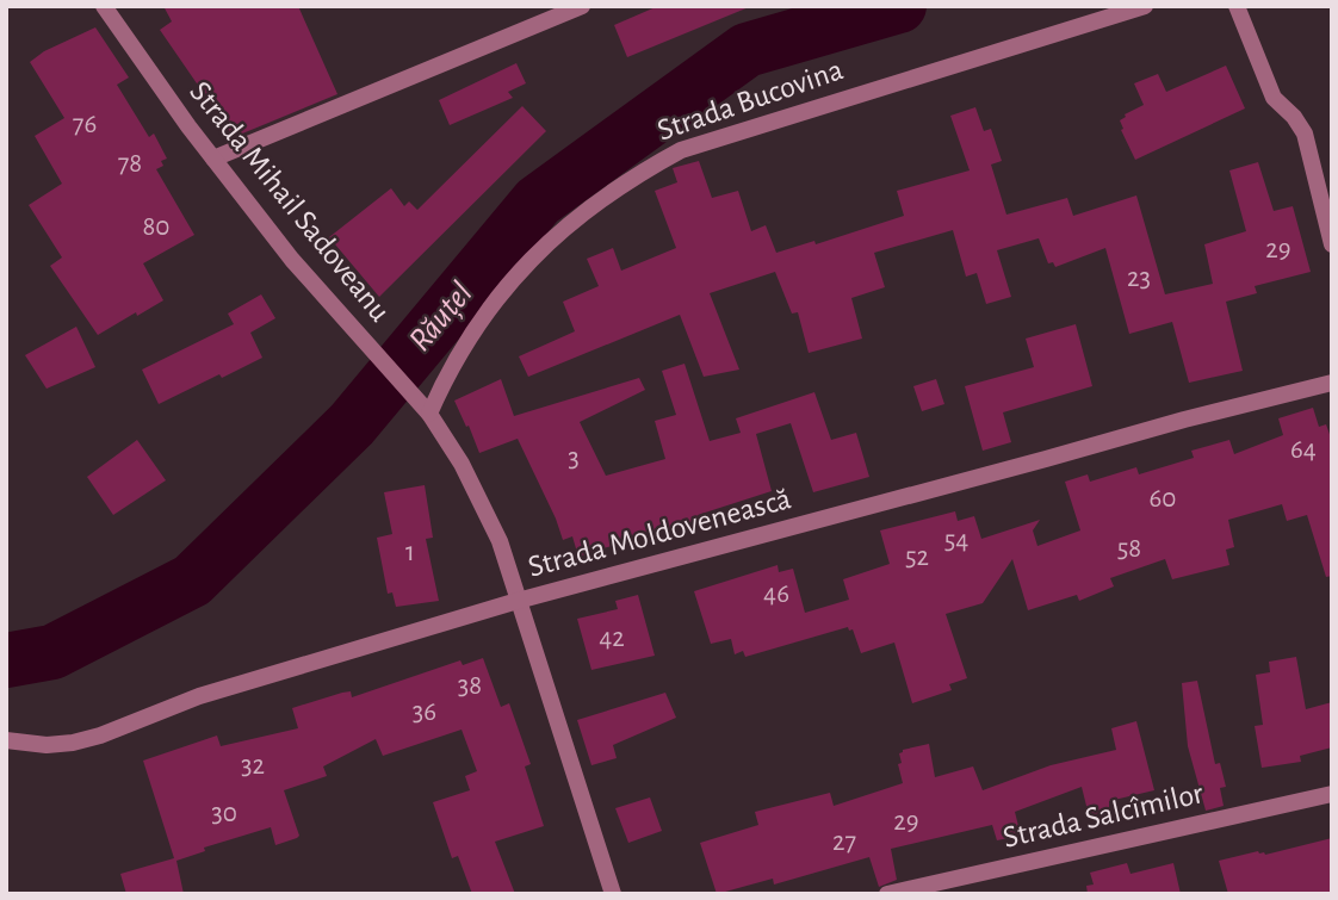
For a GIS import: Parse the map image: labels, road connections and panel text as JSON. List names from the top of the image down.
{
  "streets": {
    "street": [
      "Strada Bucovina",
      "Strada Mihail Sadoveanu",
      "Strada Moldovenească",
      "Strada Salcîmilor"
    ]
  },
  "crossings": [
    ["Strada Bucovina", "Strada Mihail Sadoveanu"],
    ["Strada Mihail Sadoveanu", "Strada Moldovenească"]
  ],
  "water": ["Răuțel"],
  "house_numbers": [
    "76",
    "78",
    "80",
    "29",
    "23",
    "64",
    "3",
    "60",
    "54",
    "58",
    "1",
    "52",
    "46",
    "42",
    "38",
    "36",
    "32",
    "30",
    "29",
    "27"
  ]
}
